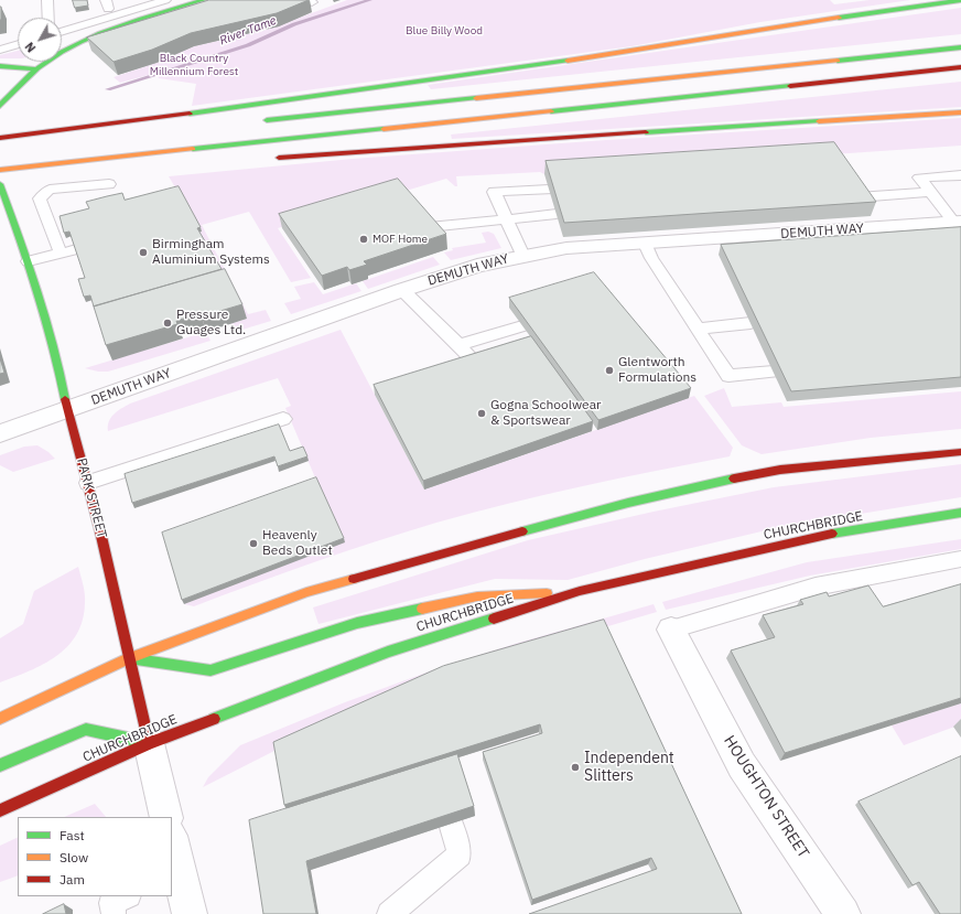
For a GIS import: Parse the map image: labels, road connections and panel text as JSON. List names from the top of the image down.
{
  "streets": {
    "main road": ["PARK STREET", "CHURCHBRIDGE"],
    "street": ["DEMUTH WAY", "HOUGHTON STREET"]
  },
  "crossings": [
    ["DEMUTH WAY", "PARK STREET"],
    ["PARK STREET", "CHURCHBRIDGE"]
  ],
  "water": ["River Tame"],
  "parks": ["Blue Billy Wood", "Black Country Millennium Forest"],
  "places": [
    "MOF Home",
    "Birmingham Aluminium Systems",
    "Pressure Guages Ltd.",
    "Glentworth Formulations",
    "Gogna Schoolwear & Sportswear",
    "Heavenly Beds Outlet",
    "Independent Slitters"
  ],
  "legend": ["Fast", "Slow", "Jam"],
  "north": "bottom left"
}
